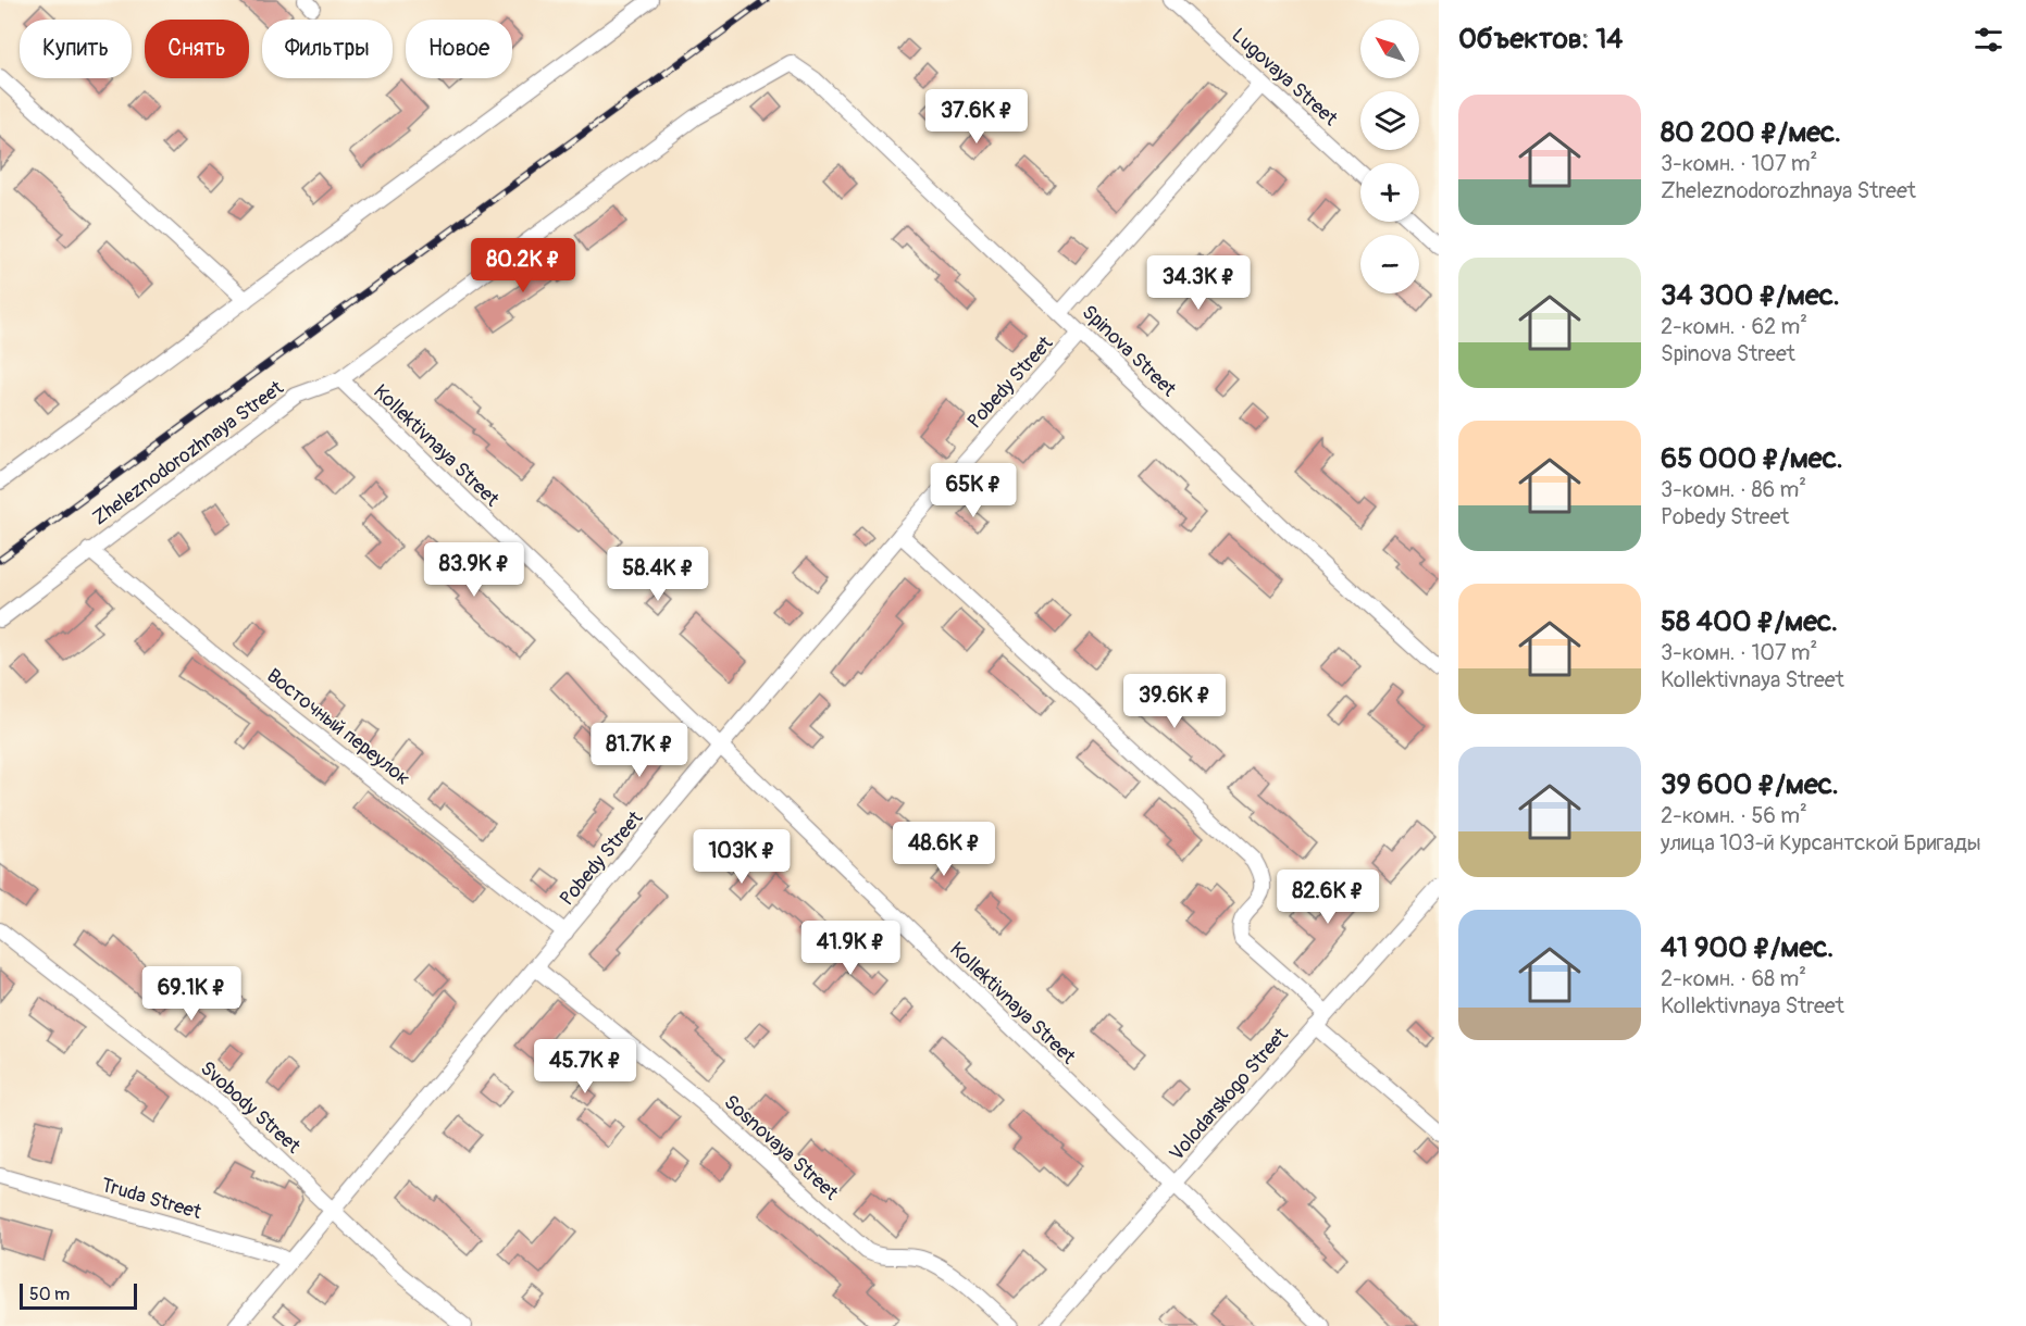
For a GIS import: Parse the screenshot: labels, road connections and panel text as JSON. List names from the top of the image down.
{
  "streets": {
    "street": [
      "Lugovaya Street",
      "Spinova Street",
      "Pobedy Street",
      "Kollektivnaya Street",
      "Zheleznodorozhnaya Street",
      "Восточный переулок",
      "Volodarskogo Street",
      "Svobody Street",
      "Sosnovaya Street",
      "Truda Street"
    ]
  },
  "crossings": [
    ["Lugovaya Street", "Pobedy Street"],
    ["Spinova Street", "Pobedy Street"],
    ["Spinova Street", "Zheleznodorozhnaya Street"],
    ["Pobedy Street", "Kollektivnaya Street"],
    ["Pobedy Street", "Восточный переулок"],
    ["Pobedy Street", "Svobody Street"],
    ["Pobedy Street", "Sosnovaya Street"],
    ["Pobedy Street", "Truda Street"],
    ["Kollektivnaya Street", "Zheleznodorozhnaya Street"],
    ["Kollektivnaya Street", "Volodarskogo Street"],
    ["Zheleznodorozhnaya Street", "Восточный переулок"]
  ],
  "scale_bar": "50 m",
  "north": "top left",
  "page": {
    "heading": "Объектов: 14",
    "map_buttons": ["+", "−"],
    "chip": [
      "Купить",
      "Снять",
      "Фильтры",
      "Новое"
    ],
    "list": [
      {
        "name": "80 200 ₽/мес.",
        "note": "3-комн. · 107 m² · Zheleznodorozhnaya Street"
      },
      {
        "name": "34 300 ₽/мес.",
        "note": "2-комн. · 62 m² · Spinova Street"
      },
      {
        "name": "65 000 ₽/мес.",
        "note": "3-комн. · 86 m² · Pobedy Street"
      },
      {
        "name": "58 400 ₽/мес.",
        "note": "3-комн. · 107 m² · Kollektivnaya Street"
      },
      {
        "name": "39 600 ₽/мес.",
        "note": "2-комн. · 56 m² · улица 103-й Курсантской Бригады"
      },
      {
        "name": "41 900 ₽/мес.",
        "note": "2-комн. · 68 m² · Kollektivnaya Street"
      }
    ],
    "price": [
      "37.6K ₽",
      "80.2K ₽",
      "34.3K ₽",
      "65K ₽",
      "83.9K ₽",
      "58.4K ₽",
      "39.6K ₽",
      "81.7K ₽",
      "48.6K ₽",
      "103K ₽",
      "82.6K ₽",
      "41.9K ₽",
      "69.1K ₽",
      "45.7K ₽"
    ],
    "scale": "50 m"
  }
}
